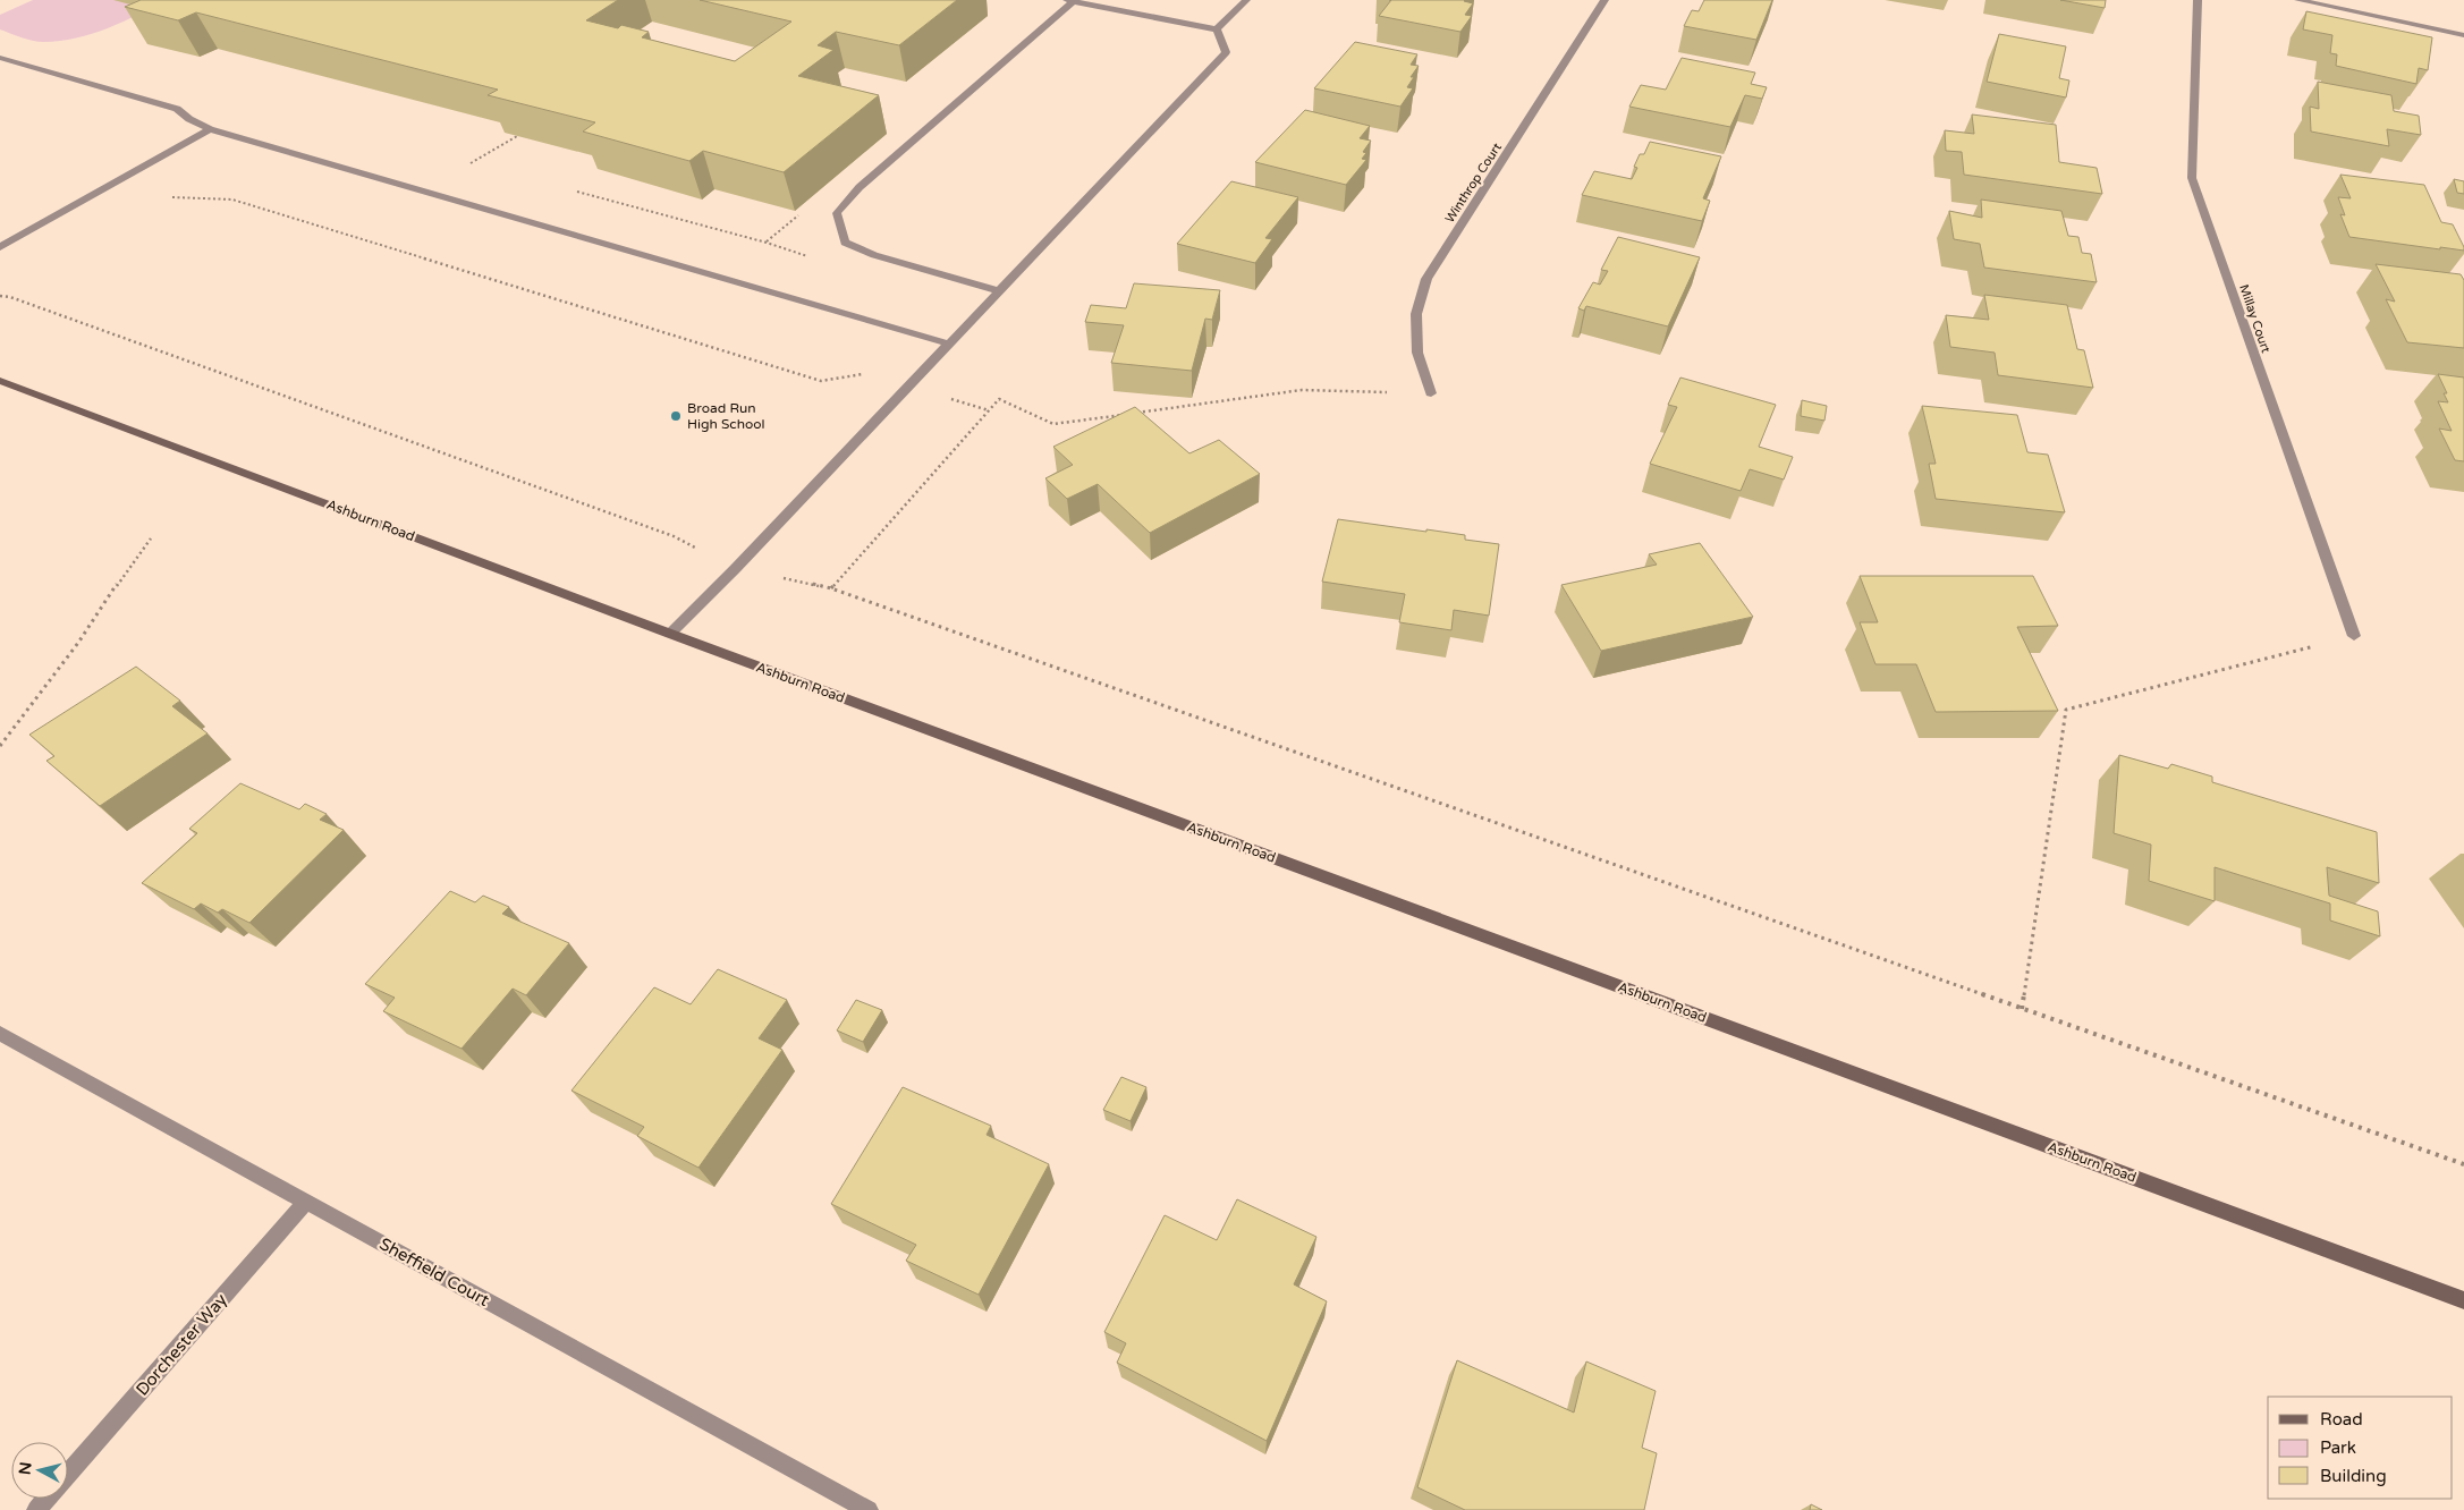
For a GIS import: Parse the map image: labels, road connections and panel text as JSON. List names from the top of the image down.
{
  "streets": {
    "main road": ["Ashburn Road"],
    "street": [
      "Winthrop Court",
      "Millay Court",
      "Sheffield Court",
      "Dorchester Way"
    ]
  },
  "crossings": [
    ["Sheffield Court", "Dorchester Way"]
  ],
  "places": ["Broad Run High School"],
  "legend": ["Road", "Park", "Building"],
  "north": "left"
}
